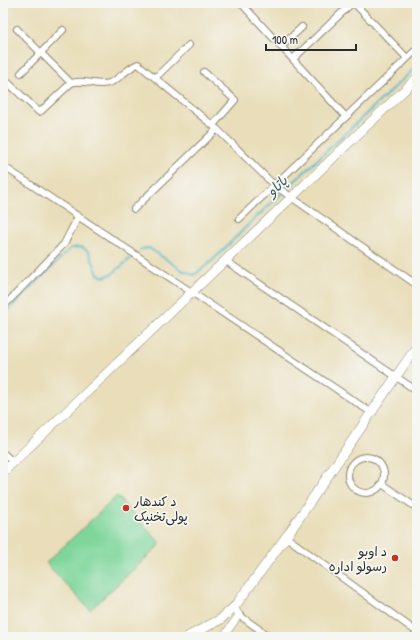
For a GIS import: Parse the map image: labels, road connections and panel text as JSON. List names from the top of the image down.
{
  "water": ["پاتاو"],
  "places": ["د کندهار پولی‌تخنیک", "د اوبو رسولو اداره"],
  "scale_bar": "100 m"
}
